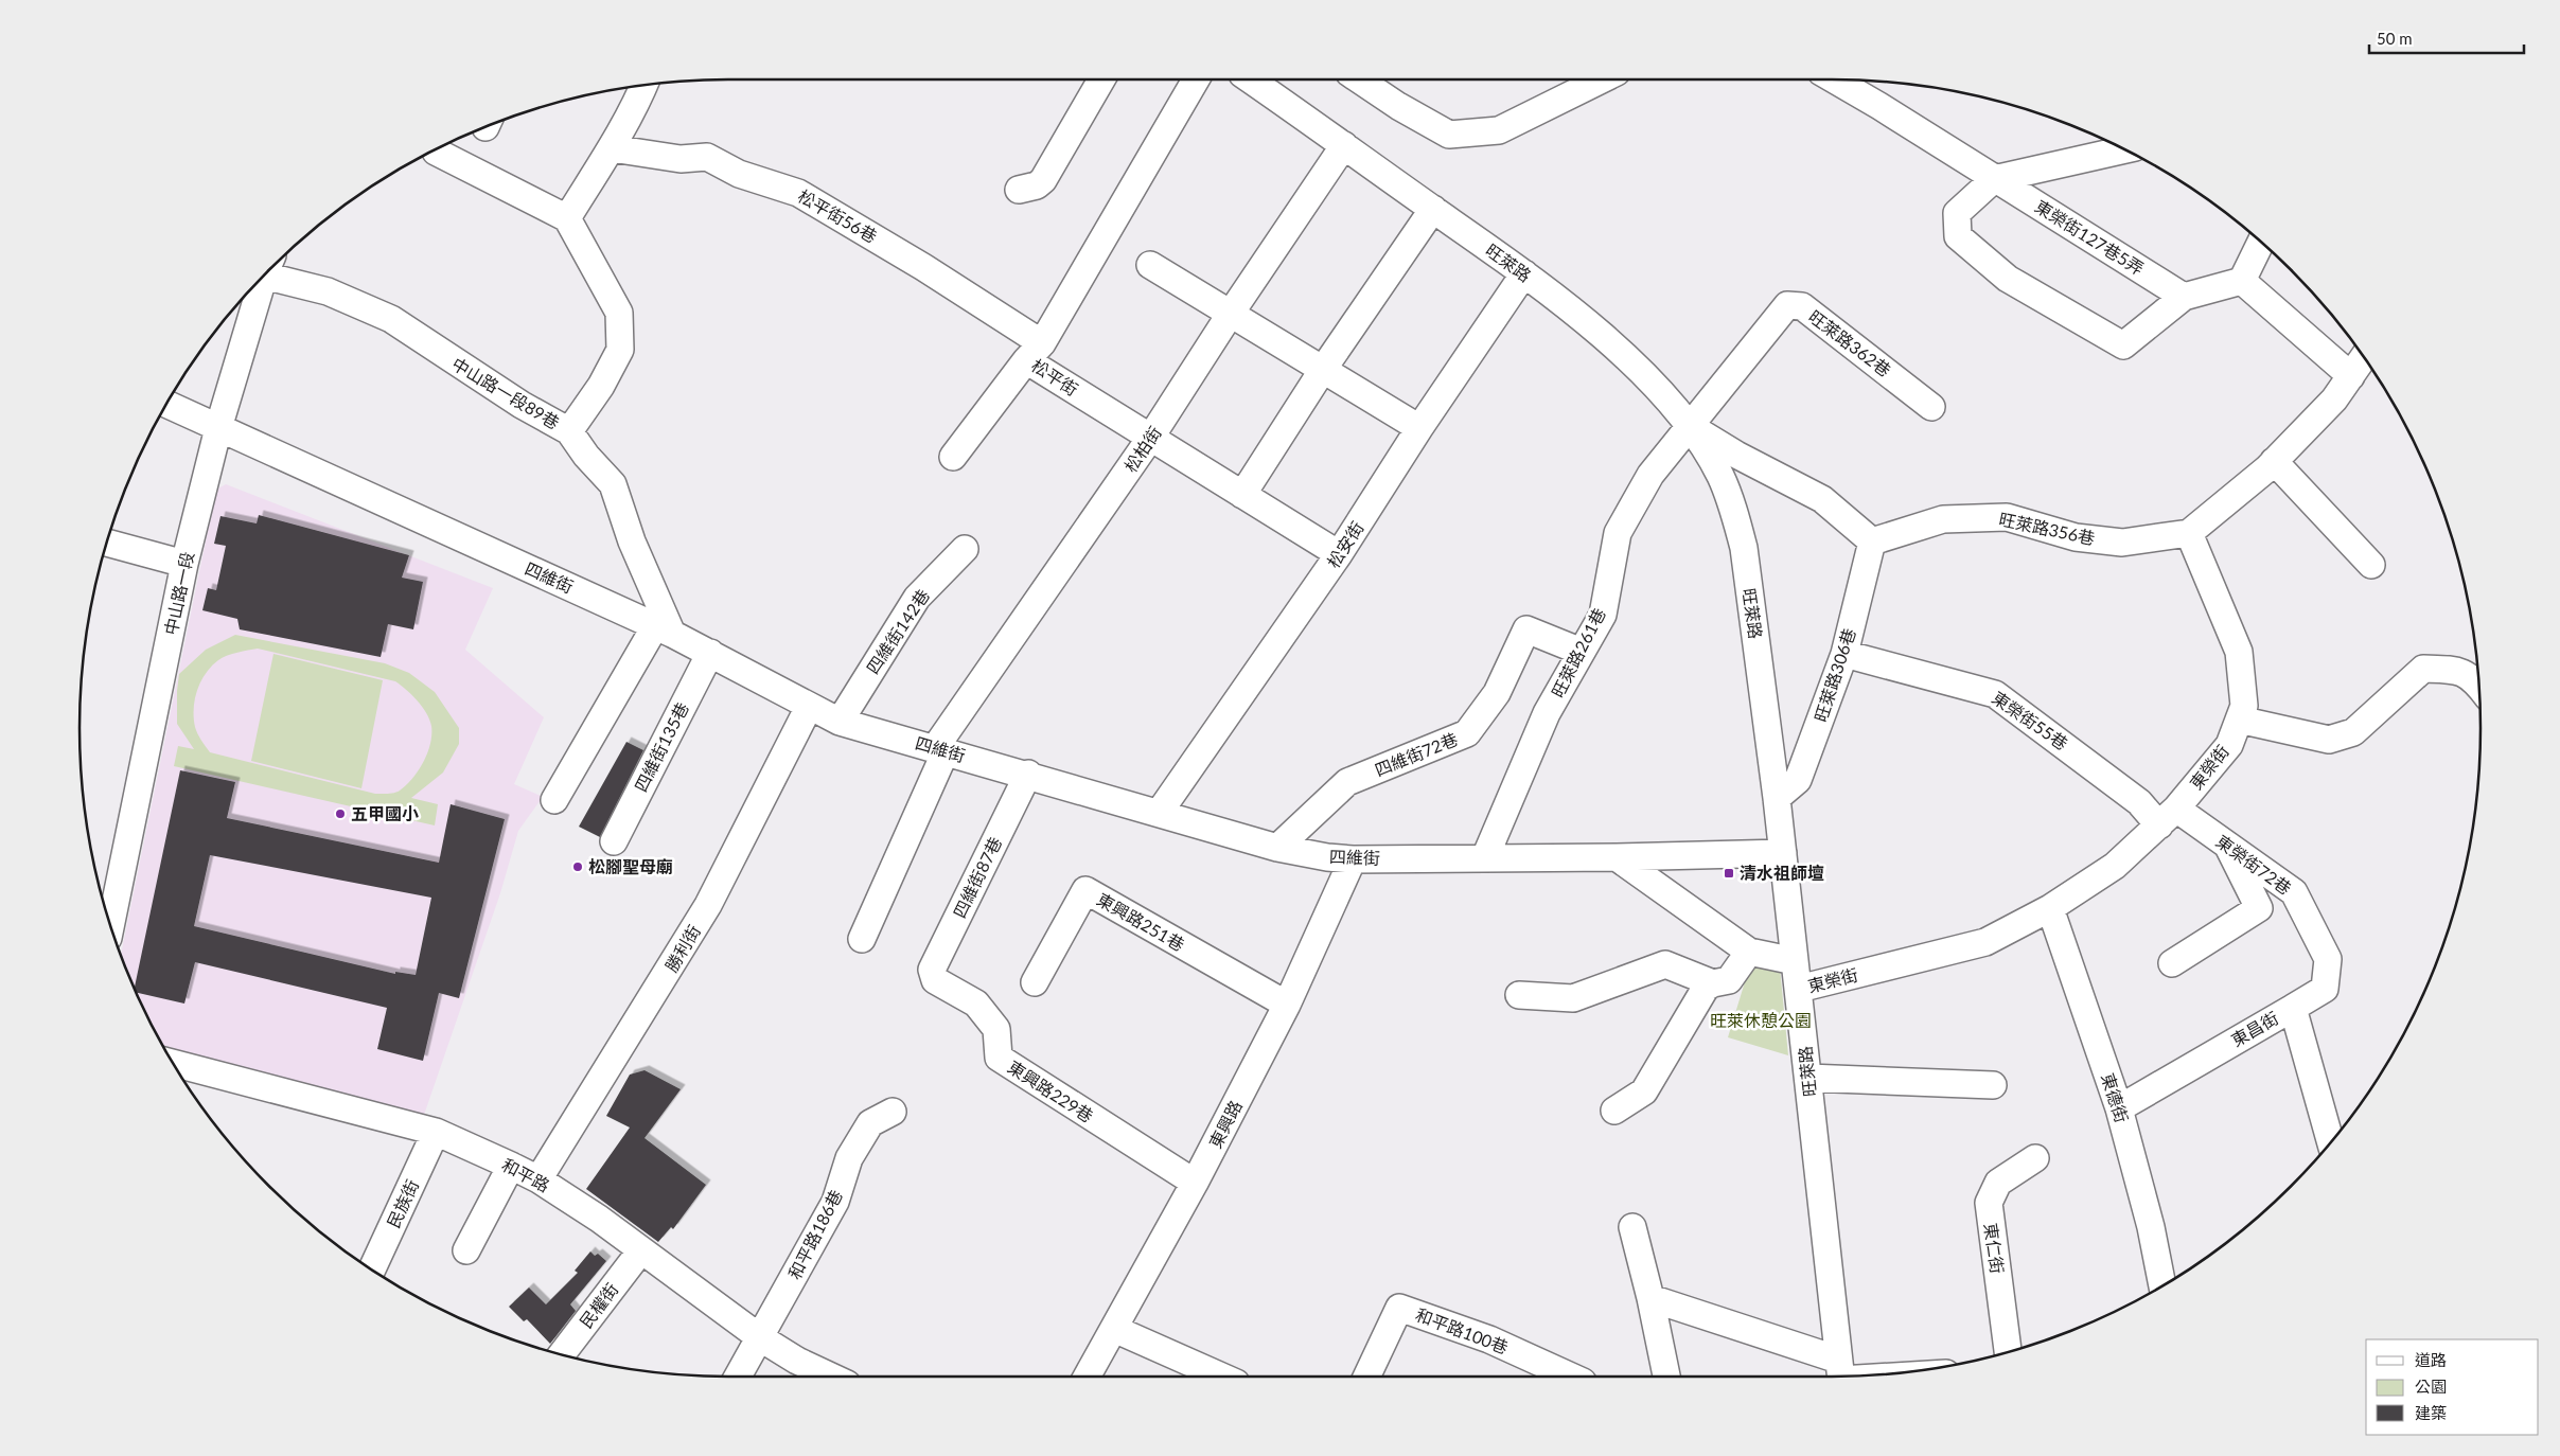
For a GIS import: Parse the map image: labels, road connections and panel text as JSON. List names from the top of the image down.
{
  "streets": {
    "street": [
      "松平街56巷",
      "東榮街127巷5弄",
      "旺萊路",
      "旺萊路362巷",
      "松平街",
      "中山路一段89巷",
      "松柏街",
      "旺萊路356巷",
      "松安街",
      "四維街",
      "中山路一段",
      "四維街142巷",
      "旺萊路261巷",
      "旺萊路306巷",
      "東榮街55巷",
      "四維街135巷",
      "四維街72巷",
      "東榮街",
      "東榮街72巷",
      "四維街87巷",
      "東興路251巷",
      "勝利街",
      "東昌街",
      "東興路229巷",
      "東德街",
      "東興路",
      "和平路",
      "民族街",
      "和平路186巷",
      "東仁街",
      "民權街",
      "和平路100巷"
    ]
  },
  "crossings": [
    ["松平街56巷", "松平街"],
    ["旺萊路", "旺萊路362巷"],
    ["旺萊路", "松柏街"],
    ["旺萊路", "松安街"],
    ["旺萊路", "四維街"],
    ["旺萊路", "旺萊路261巷"],
    ["旺萊路", "旺萊路306巷"],
    ["旺萊路", "東榮街"],
    ["旺萊路362巷", "旺萊路261巷"],
    ["松平街", "松柏街"],
    ["松平街", "松安街"],
    ["中山路一段89巷", "四維街"],
    ["松柏街", "四維街"],
    ["旺萊路356巷", "旺萊路306巷"],
    ["旺萊路356巷", "東榮街"],
    ["松安街", "四維街"],
    ["四維街", "中山路一段"],
    ["四維街", "四維街142巷"],
    ["四維街", "旺萊路261巷"],
    ["四維街", "四維街135巷"],
    ["四維街", "四維街72巷"],
    ["四維街", "四維街87巷"],
    ["四維街", "勝利街"],
    ["四維街", "東興路"],
    ["旺萊路261巷", "四維街72巷"],
    ["旺萊路306巷", "東榮街55巷"],
    ["東榮街55巷", "東榮街"],
    ["東榮街55巷", "東榮街72巷"],
    ["東榮街", "東榮街72巷"],
    ["東榮街", "東德街"],
    ["東榮街72巷", "東昌街"],
    ["四維街87巷", "東興路229巷"],
    ["東興路251巷", "東興路"],
    ["勝利街", "和平路"],
    ["東昌街", "東德街"],
    ["東興路229巷", "東興路"],
    ["和平路", "民族街"],
    ["和平路", "和平路186巷"],
    ["和平路", "民權街"]
  ],
  "parks": ["旺萊休憩公園"],
  "places": {
    "other": ["五甲國小", "松腳聖母廟"],
    "transit": ["清水祖師壇"]
  },
  "legend": ["道路", "公園", "建築"],
  "scale_bar": "50 m"
}
